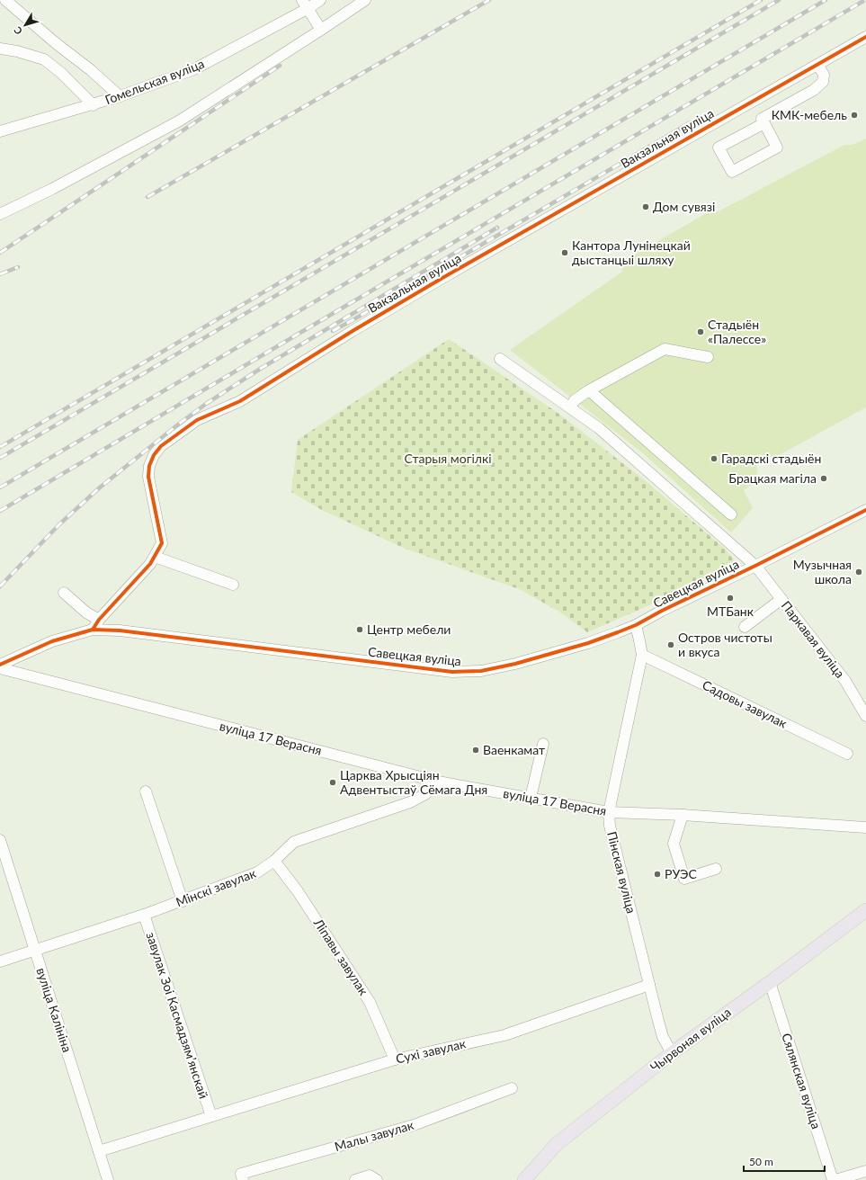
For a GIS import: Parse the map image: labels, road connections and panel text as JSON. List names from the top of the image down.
{
  "streets": {
    "main road": ["Чырвоная вуліца"],
    "street": [
      "Гомельская вуліца",
      "Вакзальная вуліца",
      "Савецкая вуліца",
      "Паркавая вуліца",
      "Садовы завулак",
      "вуліца 17 Верасня",
      "Пінская вуліца",
      "Мінскі завулак",
      "Ліпавы завулак",
      "вуліца Калініна",
      "завулак Зоі Касмадзямʼянскай",
      "Сухі завулак",
      "Сялянская вуліца",
      "Малы завулак"
    ]
  },
  "crossings": [
    ["Вакзальная вуліца", "Савецкая вуліца"],
    ["Савецкая вуліца", "Паркавая вуліца"],
    ["Савецкая вуліца", "Пінская вуліца"],
    ["Садовы завулак", "Пінская вуліца"],
    ["вуліца 17 Верасня", "Пінская вуліца"],
    ["вуліца 17 Верасня", "Мінскі завулак"],
    ["Пінская вуліца", "Чырвоная вуліца"],
    ["Пінская вуліца", "Сухі завулак"],
    ["Мінскі завулак", "Ліпавы завулак"],
    ["Мінскі завулак", "вуліца Калініна"],
    ["Мінскі завулак", "завулак Зоі Касмадзямʼянскай"],
    ["Ліпавы завулак", "Сухі завулак"],
    ["вуліца Калініна", "Сухі завулак"],
    ["завулак Зоі Касмадзямʼянскай", "Сухі завулак"],
    ["Чырвоная вуліца", "Сялянская вуліца"]
  ],
  "parks": ["Старыя могілкі"],
  "places": [
    "КМК-мебель",
    "Дом сувязі",
    "Кантора Лунінецкай дыстанцыі шляху",
    "Стадыён «Палессе»",
    "Гарадскі стадыён",
    "Брацкая магіла",
    "Музычная школа",
    "МТБанк",
    "Центр мебели",
    "Остров чистоты и вкуса",
    "Ваенкамат",
    "Царква Хрысціян Адвентыстаў Сёмага Дня",
    "РУЭС"
  ],
  "scale_bar": "50 m",
  "north": "bottom left"
}
